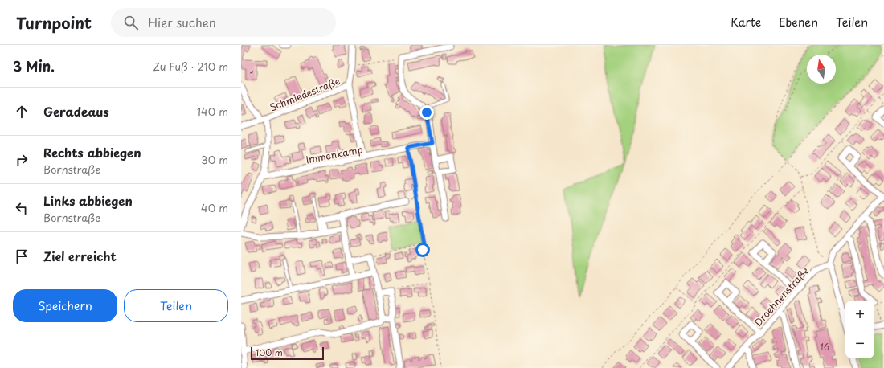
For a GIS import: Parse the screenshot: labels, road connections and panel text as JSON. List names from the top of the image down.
{
  "streets": {
    "street": ["Schmiedestraße", "Immenkamp", "Droehnenstraße"]
  },
  "house_numbers": ["1", "16"],
  "scale_bar": "100 m",
  "north": "top",
  "page": {
    "header": "Turnpoint",
    "search": "Hier suchen",
    "nav": ["Karte", "Ebenen", "Teilen"],
    "heading": ["3 Min.", "Zu Fuß · 210 m"],
    "list": [
      ["Geradeaus", "140 m"],
      ["Rechts abbiegen", "Bornstraße", "30 m"],
      ["Links abbiegen", "Bornstraße", "40 m"],
      "Ziel erreicht"
    ],
    "buttons": ["Speichern", "Teilen"],
    "map_buttons": ["+", "−"],
    "scale": "100 m"
  }
}
